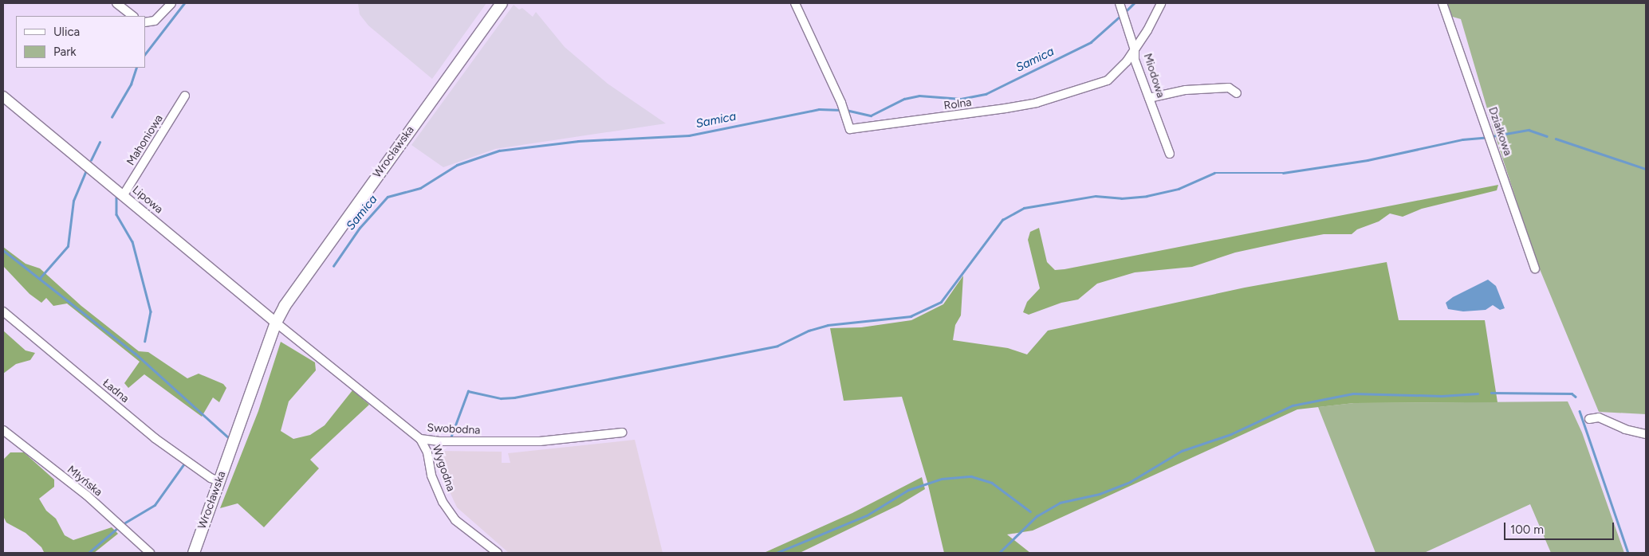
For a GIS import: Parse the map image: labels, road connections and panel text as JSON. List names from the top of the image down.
{
  "streets": {
    "main road": ["Wrocławska"],
    "street": [
      "Miodowa",
      "Rolna",
      "Działkowa",
      "Mahoniowa",
      "Lipowa",
      "Ładna",
      "Swobodna",
      "Wygodna",
      "Młyńska"
    ]
  },
  "crossings": [
    ["Miodowa", "Rolna"],
    ["Mahoniowa", "Lipowa"],
    ["Wrocławska", "Lipowa"],
    ["Wrocławska", "Ładna"],
    ["Wrocławska", "Swobodna"],
    ["Lipowa", "Swobodna"],
    ["Swobodna", "Wygodna"]
  ],
  "water": ["Samica"],
  "legend": ["Ulica", "Park"],
  "scale_bar": "100 m"
}
